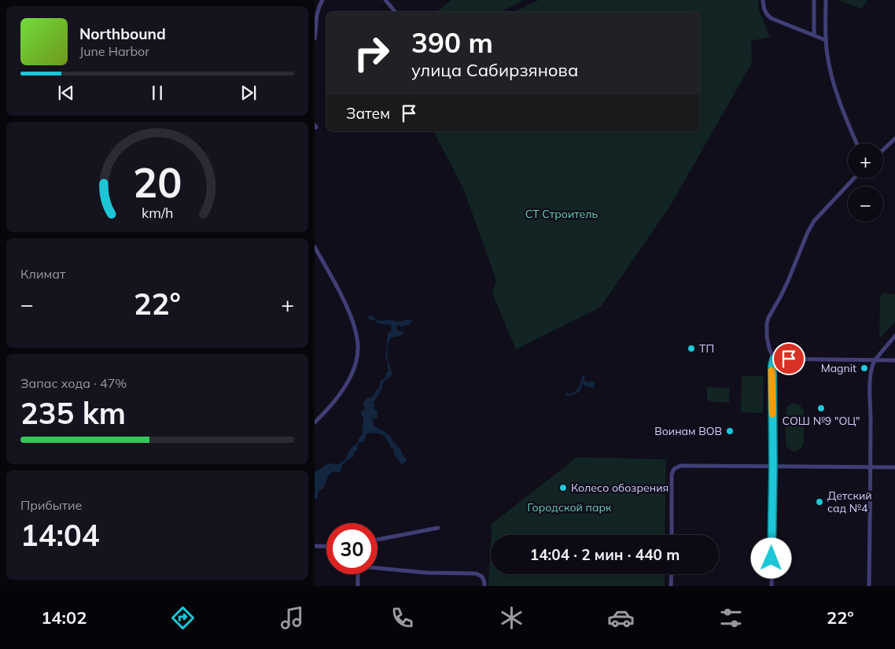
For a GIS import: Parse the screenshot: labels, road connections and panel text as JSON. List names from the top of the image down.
{
  "parks": ["СТ Строитель", "Городской парк"],
  "places": [
    "ТП",
    "Magnit",
    "СОШ №9 \"ОЦ\"",
    "Воинам ВОВ",
    "Колесо обозрения",
    "Детский сад №4"
  ],
  "page": {
    "turn": ["390 m", "улица Сабирзянова"],
    "song": ["Northbound", "June Harbor"],
    "then": "Затем",
    "map_buttons": ["+", "−"],
    "tile": [
      "Климат",
      ["Запас хода · 47%", "235 km"],
      ["Прибытие", "14:04"]
    ],
    "heat": ["−", "22°", "+"],
    "limit": "30",
    "trip": "14:04 · 2 мин · 440 m",
    "tabs": ["14:02", "22°"],
    "gauge": ["20", "km/h"]
  }
}
